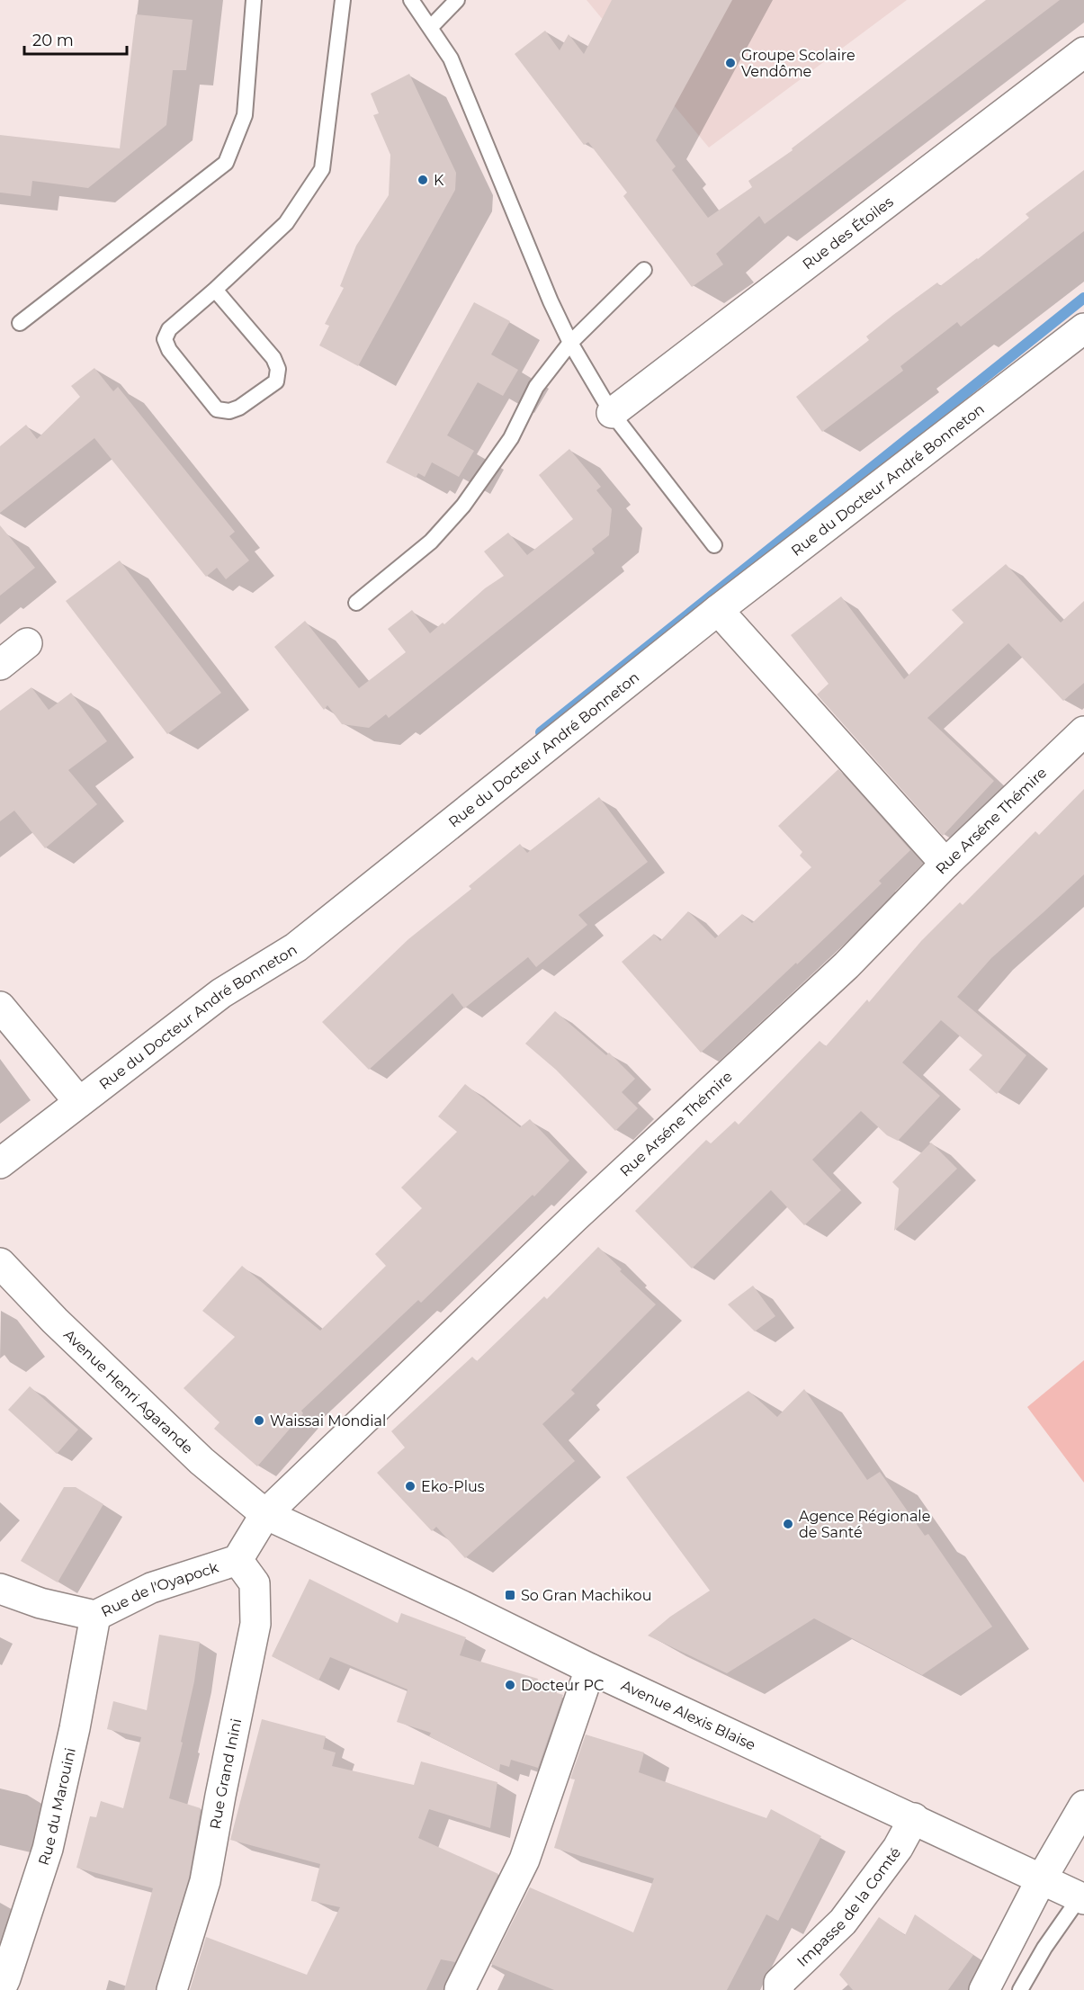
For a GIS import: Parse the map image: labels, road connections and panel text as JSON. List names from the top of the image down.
{
  "streets": {
    "street": [
      "Rue des Étoiles",
      "Rue du Docteur André Bonneton",
      "Rue Arséne Thémire",
      "Avenue Henri Agarande",
      "Rue de l'Oyapock",
      "Avenue Alexis Blaise",
      "Rue Grand Inini",
      "Rue du Marouini",
      "Impasse de la Comté"
    ]
  },
  "crossings": [
    ["Rue Arséne Thémire", "Avenue Henri Agarande"],
    ["Rue Arséne Thémire", "Rue de l'Oyapock"],
    ["Rue Arséne Thémire", "Avenue Alexis Blaise"],
    ["Avenue Henri Agarande", "Rue de l'Oyapock"],
    ["Avenue Henri Agarande", "Avenue Alexis Blaise"],
    ["Rue de l'Oyapock", "Avenue Alexis Blaise"],
    ["Rue de l'Oyapock", "Rue Grand Inini"],
    ["Rue de l'Oyapock", "Rue du Marouini"],
    ["Avenue Alexis Blaise", "Impasse de la Comté"]
  ],
  "places": {
    "other": [
      "Groupe Scolaire Vendôme",
      "K",
      "Waissai Mondial",
      "Eko-Plus",
      "Agence Régionale de Santé",
      "Docteur PC"
    ],
    "transit": ["So Gran Machikou"]
  },
  "scale_bar": "20 m"
}
